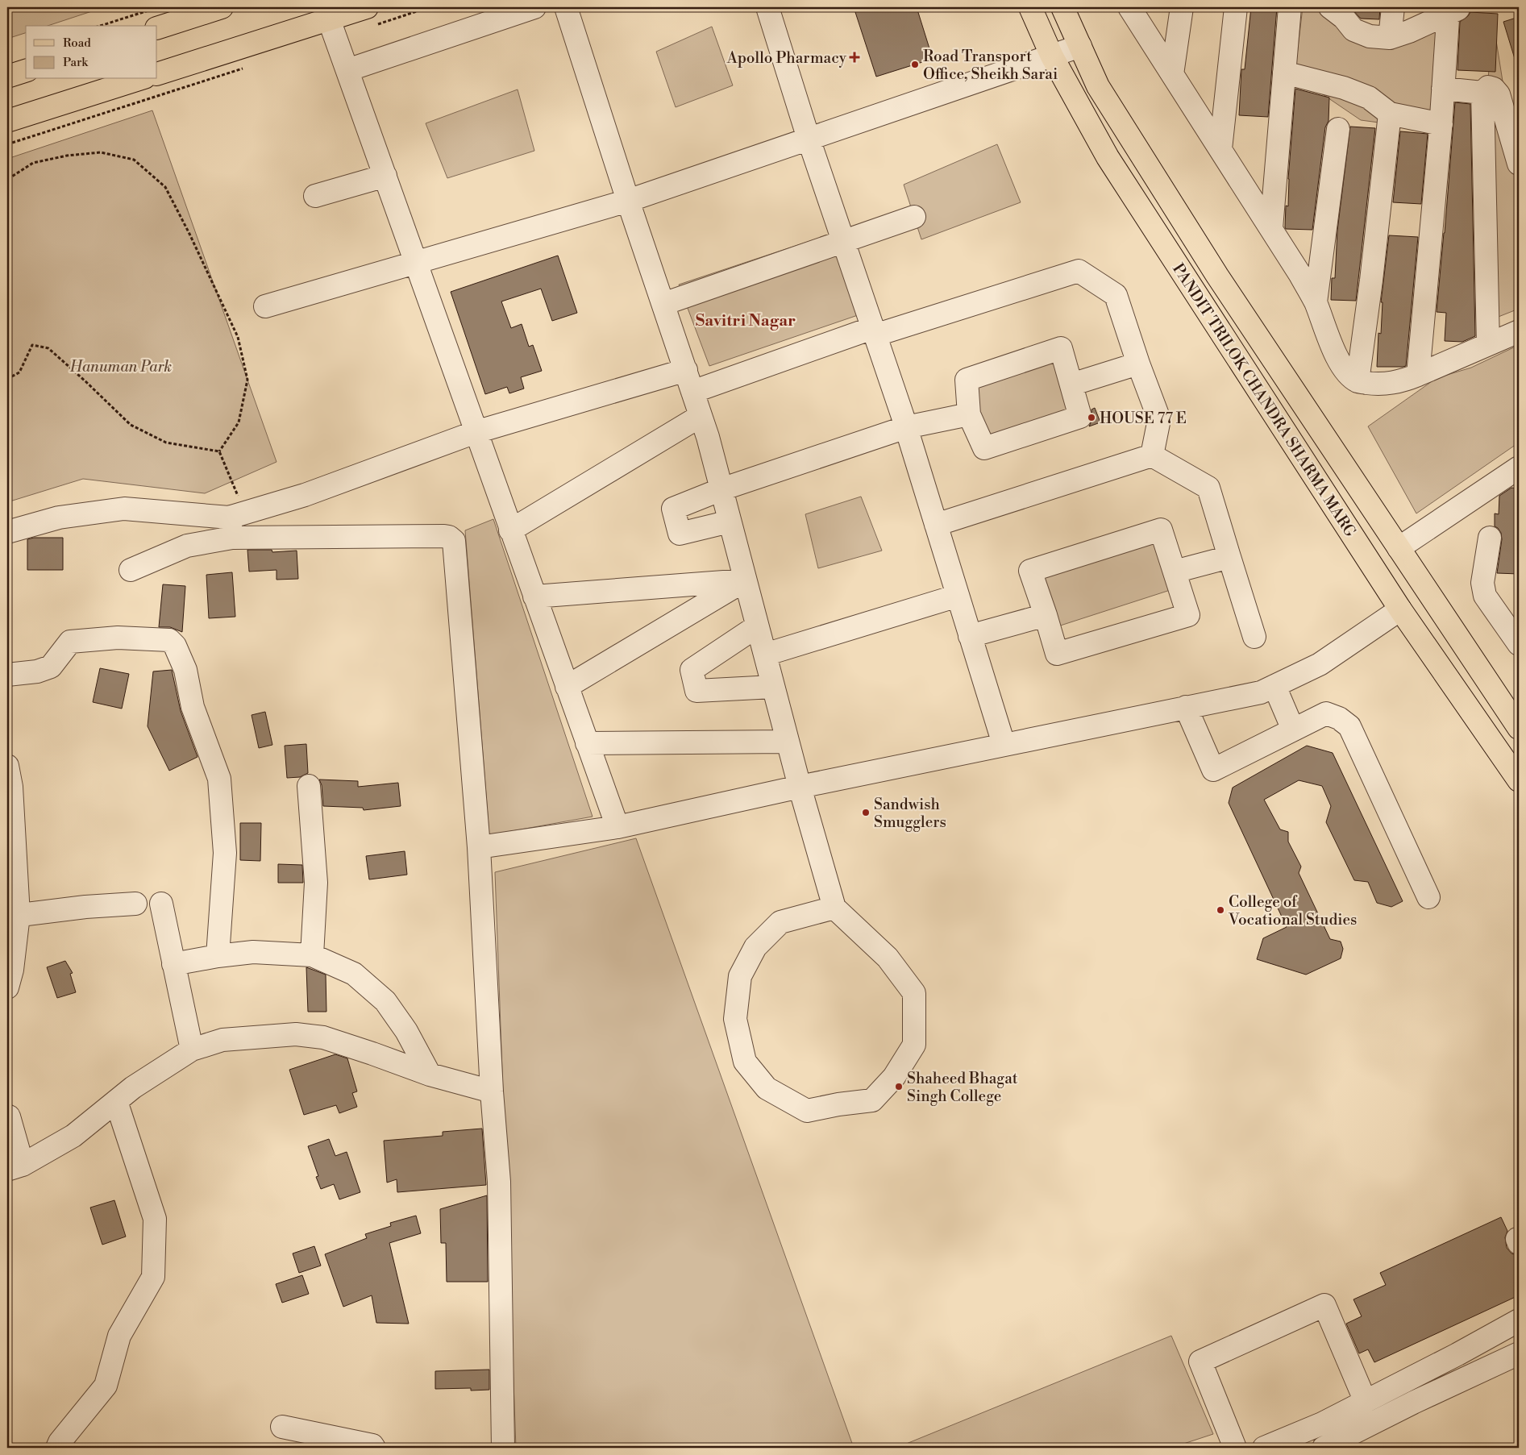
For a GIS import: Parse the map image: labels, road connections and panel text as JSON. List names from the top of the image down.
{
  "streets": {
    "main road": ["PANDIT TRILOK CHANDRA SHARMA MARG"]
  },
  "districts": ["Savitri Nagar"],
  "parks": ["Hanuman Park"],
  "places": {
    "health": ["Apollo Pharmacy"],
    "other": [
      "Road Transport Office, Sheikh Sarai",
      "HOUSE 77 E",
      "Sandwish Smugglers",
      "College of Vocational Studies",
      "Shaheed Bhagat Singh College"
    ]
  },
  "legend": ["Road", "Park"]
}
